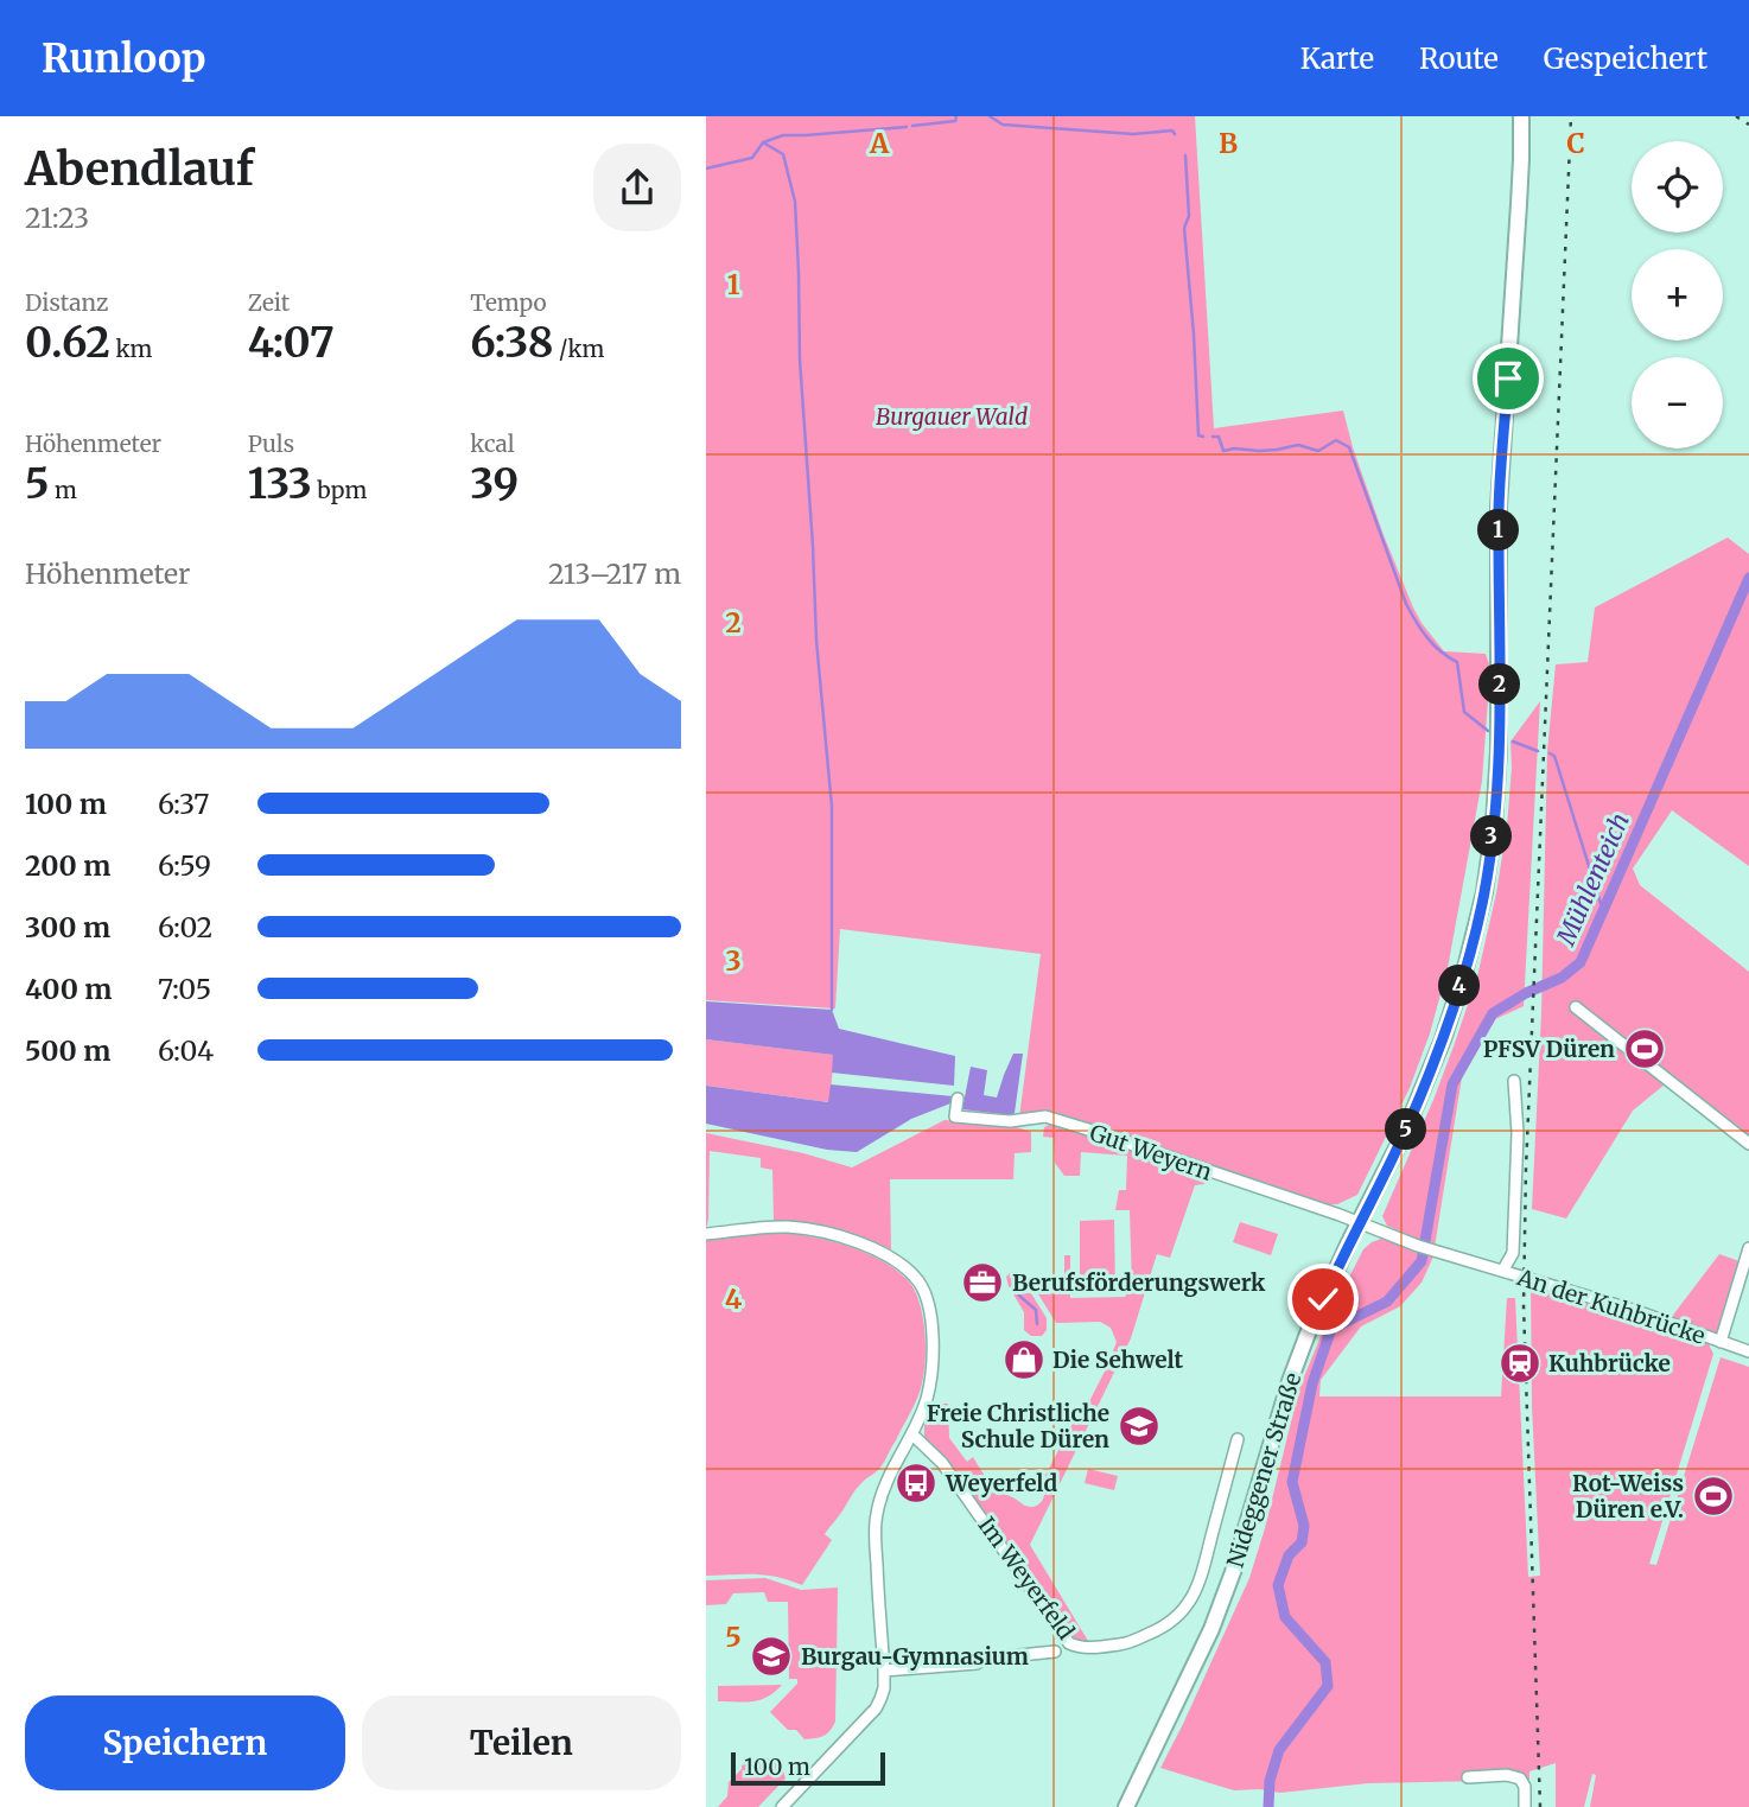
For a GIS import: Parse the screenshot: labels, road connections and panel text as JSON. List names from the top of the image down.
{
  "streets": {
    "main road": ["Nideggener Straße"],
    "street": ["Gut Weyern", "An der Kuhbrücke", "Im Weyerfeld"]
  },
  "crossings": [
    ["Gut Weyern", "An der Kuhbrücke"],
    ["Gut Weyern", "Nideggener Straße"],
    ["An der Kuhbrücke", "Nideggener Straße"]
  ],
  "water": ["Mühlenteich"],
  "parks": ["Burgauer Wald"],
  "places": {
    "sports": ["PFSV Düren", "Rot-Weiss Düren e.V."],
    "office": ["Berufsförderungswerk"],
    "shop": ["Die Sehwelt"],
    "station": ["Kuhbrücke"],
    "school or university": ["Freie Christliche Schule Düren", "Burgau-Gymnasium"],
    "bus stop": ["Weyerfeld"]
  },
  "scale_bar": "100 m",
  "page": {
    "header": "Runloop",
    "nav": ["Karte", "Route", "Gespeichert"],
    "heading": ["Abendlauf", "21:23"],
    "map_buttons": ["+", "−"],
    "stats": [
      ["Distanz", "0.62 km"],
      ["Zeit", "4:07"],
      ["Tempo", "6:38 /km"],
      ["Höhenmeter", "5 m"],
      ["Puls", "133 bpm"],
      ["kcal", "39"]
    ],
    "pins": [
      "1",
      "2",
      "3",
      "4",
      "5"
    ],
    "chart": ["Höhenmeter", "213–217 m"],
    "list": [
      {
        "name": "100 m",
        "note": "6:37"
      },
      {
        "name": "200 m",
        "note": "6:59"
      },
      {
        "name": "300 m",
        "note": "6:02"
      },
      {
        "name": "400 m",
        "note": "7:05"
      },
      {
        "name": "500 m",
        "note": "6:04"
      }
    ],
    "buttons": ["Speichern", "Teilen"],
    "scale": "100 m"
  },
  "grid": {
    "columns": ["A", "B", "C"],
    "rows": [
      "1",
      "2",
      "3",
      "4",
      "5"
    ]
  }
}
